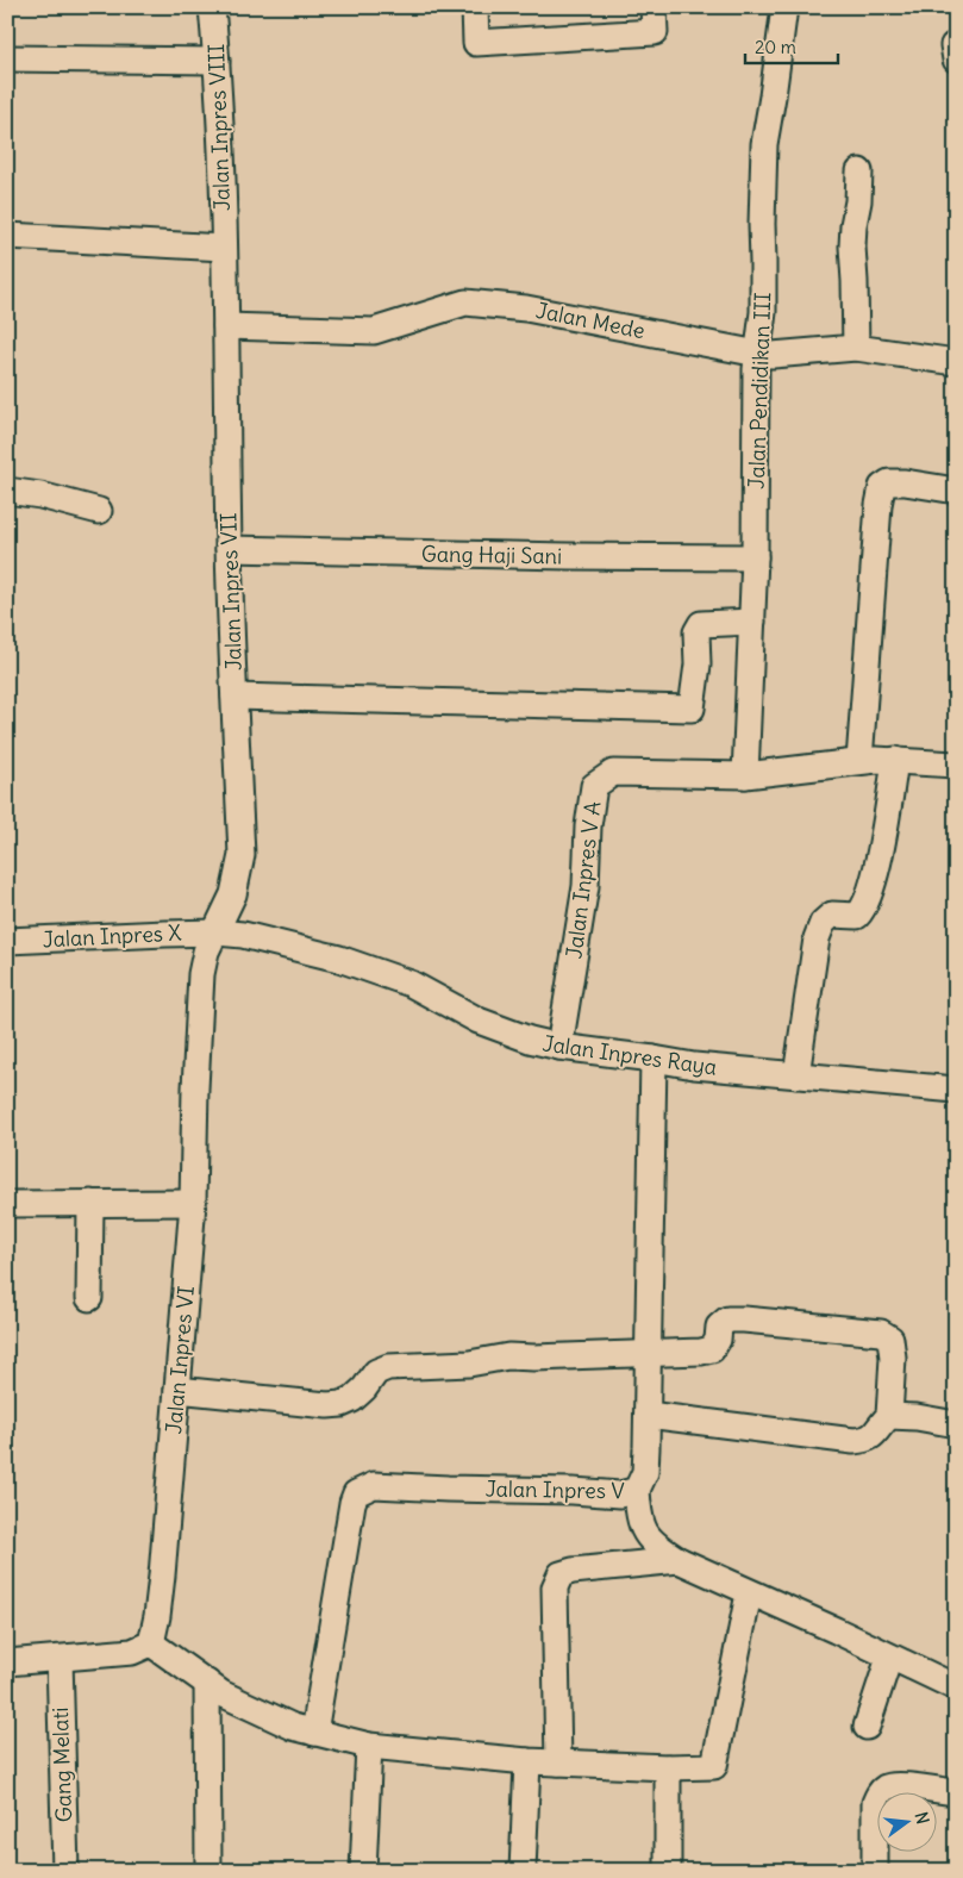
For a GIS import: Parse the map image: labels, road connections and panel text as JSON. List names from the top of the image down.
{
  "streets": {
    "street": [
      "Jalan Inpres VIII",
      "Jalan Mede",
      "Jalan Pendidikan III",
      "Gang Haji Sani",
      "Jalan Inpres VII",
      "Jalan Inpres V A",
      "Jalan Inpres X",
      "Jalan Inpres Raya",
      "Jalan Inpres VI",
      "Jalan Inpres V",
      "Gang Melati"
    ]
  },
  "crossings": [
    ["Jalan Inpres VIII", "Jalan Inpres VII"],
    ["Jalan Mede", "Jalan Pendidikan III"],
    ["Jalan Mede", "Jalan Inpres VII"],
    ["Jalan Pendidikan III", "Gang Haji Sani"],
    ["Jalan Pendidikan III", "Jalan Inpres V A"],
    ["Gang Haji Sani", "Jalan Inpres VII"],
    ["Jalan Inpres VII", "Jalan Inpres X"],
    ["Jalan Inpres VII", "Jalan Inpres Raya"],
    ["Jalan Inpres VII", "Jalan Inpres VI"],
    ["Jalan Inpres V A", "Jalan Inpres Raya"],
    ["Jalan Inpres X", "Jalan Inpres Raya"],
    ["Jalan Inpres X", "Jalan Inpres VI"],
    ["Jalan Inpres Raya", "Jalan Inpres VI"],
    ["Jalan Inpres Raya", "Jalan Inpres V"]
  ],
  "scale_bar": "20 m",
  "north": "right"
}
